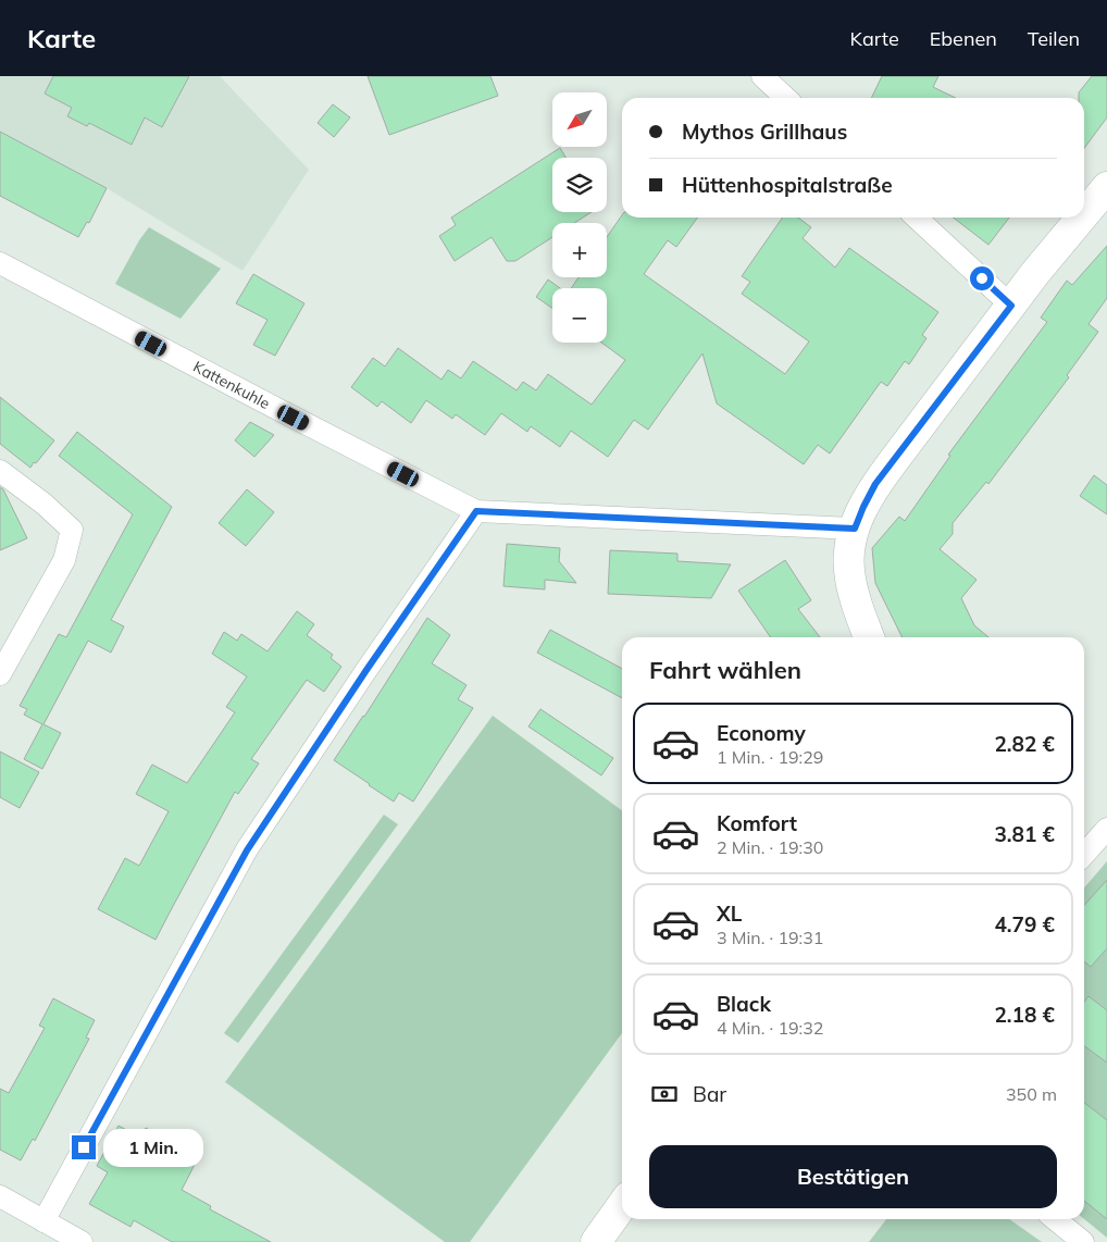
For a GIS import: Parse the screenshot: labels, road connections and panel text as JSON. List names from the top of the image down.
{
  "streets": {
    "street": ["Kattenkuhle"]
  },
  "north": "bottom left",
  "page": {
    "header": "Karte",
    "nav": ["Karte", "Ebenen", "Teilen"],
    "map_buttons": ["+", "−"],
    "banner": ["Mythos Grillhaus", "Hüttenhospitalstraße"],
    "heading": "Fahrt wählen",
    "list": [
      {
        "name": "Economy",
        "note": "1 Min. · 19:29",
        "value": "2.82 €"
      },
      {
        "name": "Komfort",
        "note": "2 Min. · 19:30",
        "value": "3.81 €"
      },
      {
        "name": "XL",
        "note": "3 Min. · 19:31",
        "value": "4.79 €"
      },
      {
        "name": "Black",
        "note": "4 Min. · 19:32",
        "value": "2.18 €"
      }
    ],
    "pay": ["Bar", "350 m"],
    "bubble": "1 Min.",
    "buttons": "Bestätigen"
  }
}
